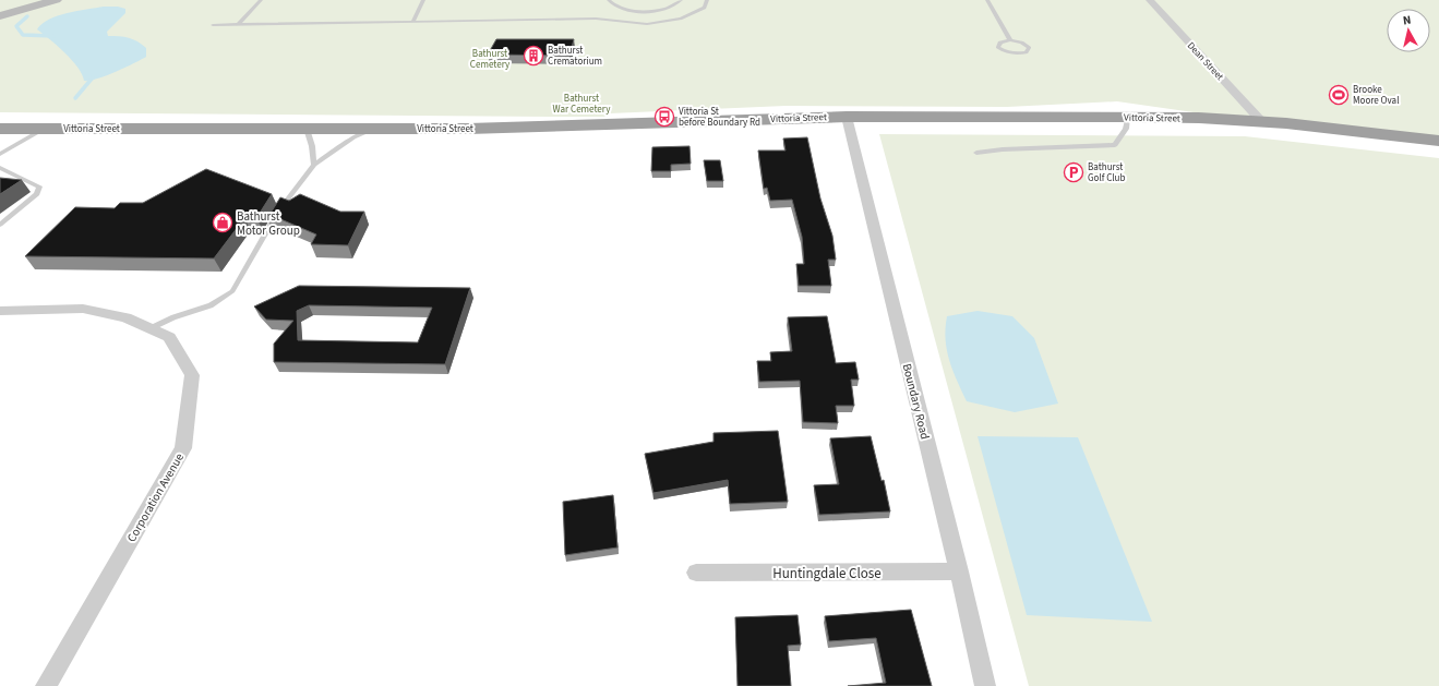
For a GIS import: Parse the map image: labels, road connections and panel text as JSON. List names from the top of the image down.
{
  "streets": {
    "highway": ["Vittoria Street"],
    "street": [
      "Dean Street",
      "Boundary Road",
      "Corporation Avenue",
      "Huntingdale Close"
    ]
  },
  "crossings": [
    ["Dean Street", "Vittoria Street"],
    ["Vittoria Street", "Boundary Road"],
    ["Boundary Road", "Huntingdale Close"]
  ],
  "parks": ["Bathurst Cemetery", "Bathurst War Cemetery"],
  "places": {
    "building": ["Bathurst Crematorium"],
    "sports": ["Brooke Moore Oval"],
    "bus stop": ["Vittoria St before Boundary Rd"],
    "parking": ["Bathurst Golf Club"],
    "shop": ["Bathurst Motor Group"]
  },
  "north": "top"
}
